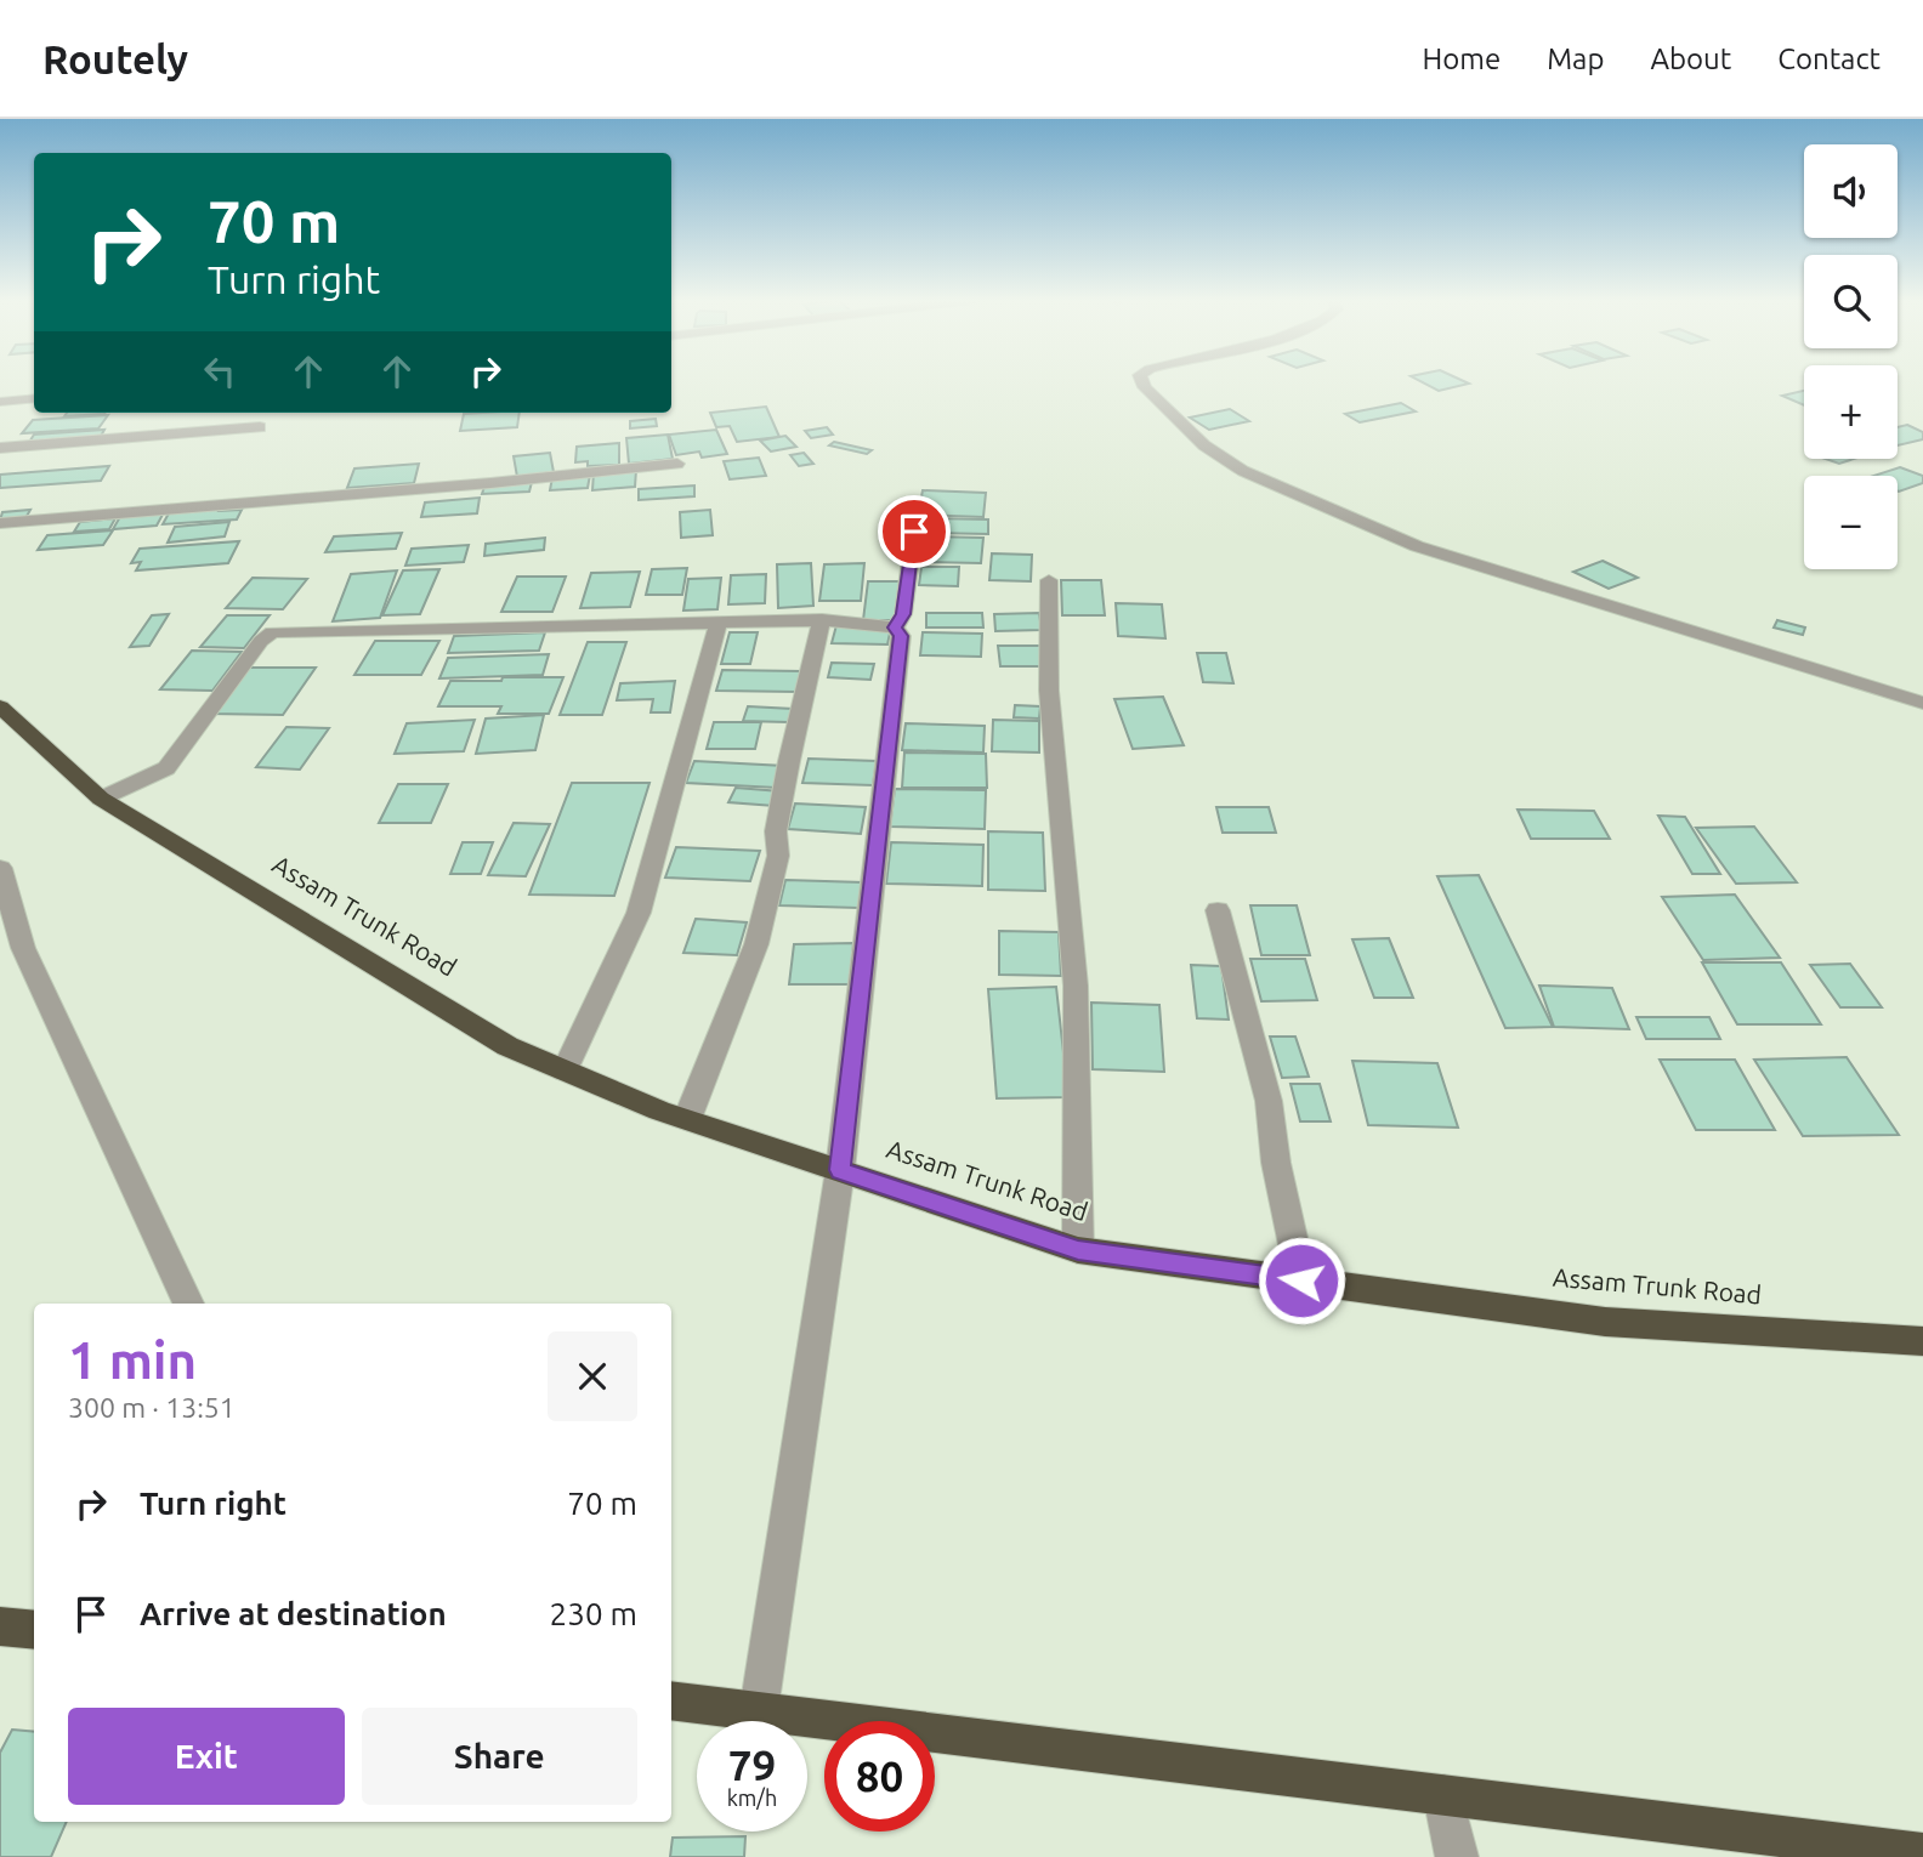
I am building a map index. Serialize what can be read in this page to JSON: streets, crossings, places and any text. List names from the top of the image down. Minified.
{"streets":{"highway":["Assam Trunk Road"]},"page":{"header":"Routely","nav":["Home","Map","About","Contact"],"map_buttons":["+","−"],"turn":["70 m","Turn right"],"heading":["1 min","300 m · 13:51"],"list":[{"name":"Turn right","value":"70 m"},{"name":"Arrive at destination","value":"230 m"}],"buttons":["Exit","Share"],"speed":"79 km/h","limit":"80"}}
